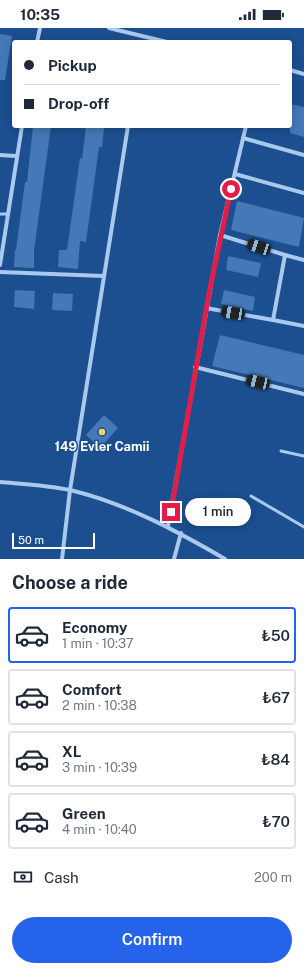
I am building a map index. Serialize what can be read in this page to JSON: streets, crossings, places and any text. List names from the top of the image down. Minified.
{"places":["149 Evler Camii"],"scale_bar":"50 m","page":{"status":"10:35","banner":["Pickup","Drop-off"],"bubble":"1 min","scale":"50 m","heading":"Choose a ride","list":[{"name":"Economy","note":"1 min · 10:37","value":"₺50"},{"name":"Comfort","note":"2 min · 10:38","value":"₺67"},{"name":"XL","note":"3 min · 10:39","value":"₺84"},{"name":"Green","note":"4 min · 10:40","value":"₺70"}],"pay":["Cash","200 m"],"buttons":"Confirm"}}
